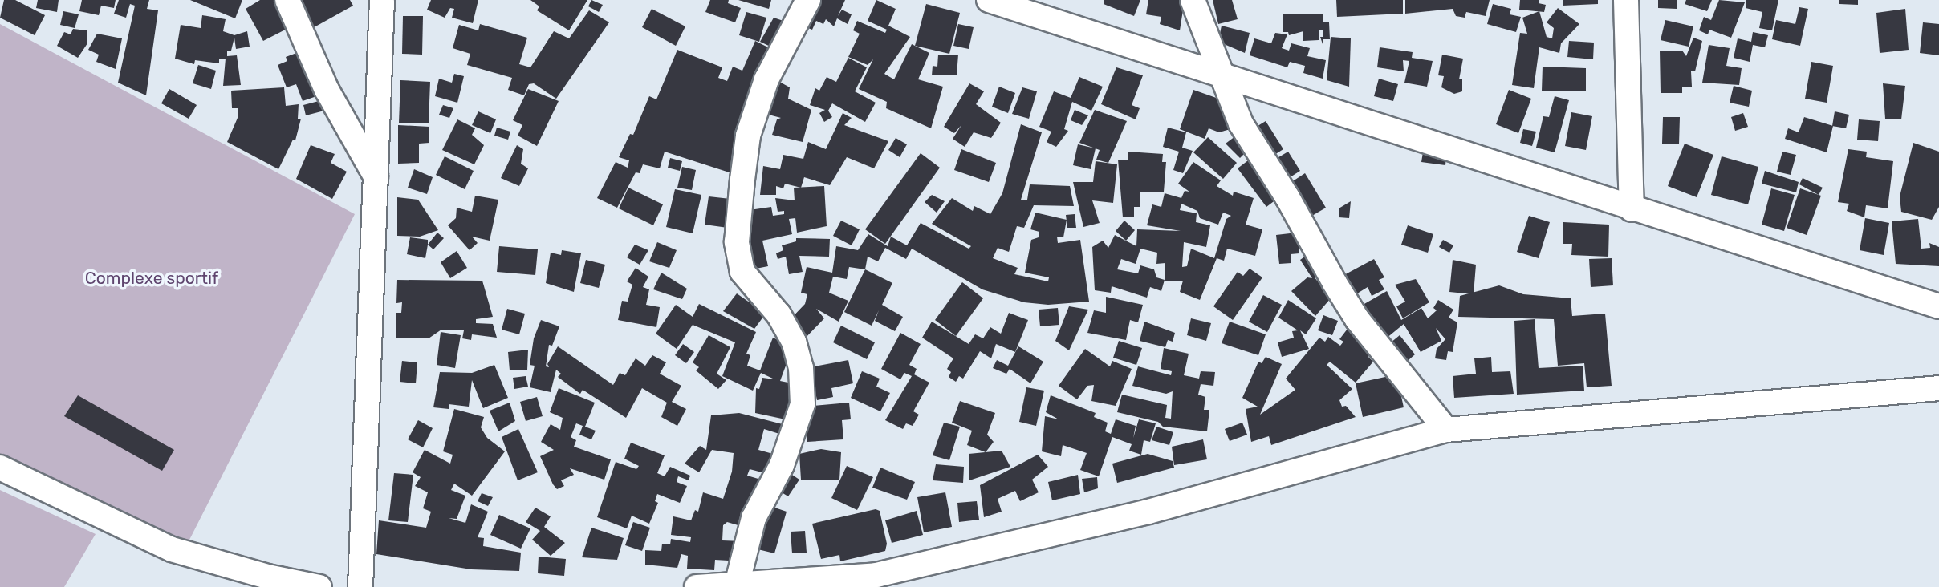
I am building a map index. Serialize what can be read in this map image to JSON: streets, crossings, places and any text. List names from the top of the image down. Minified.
{"parks":["Complexe sportif"]}
